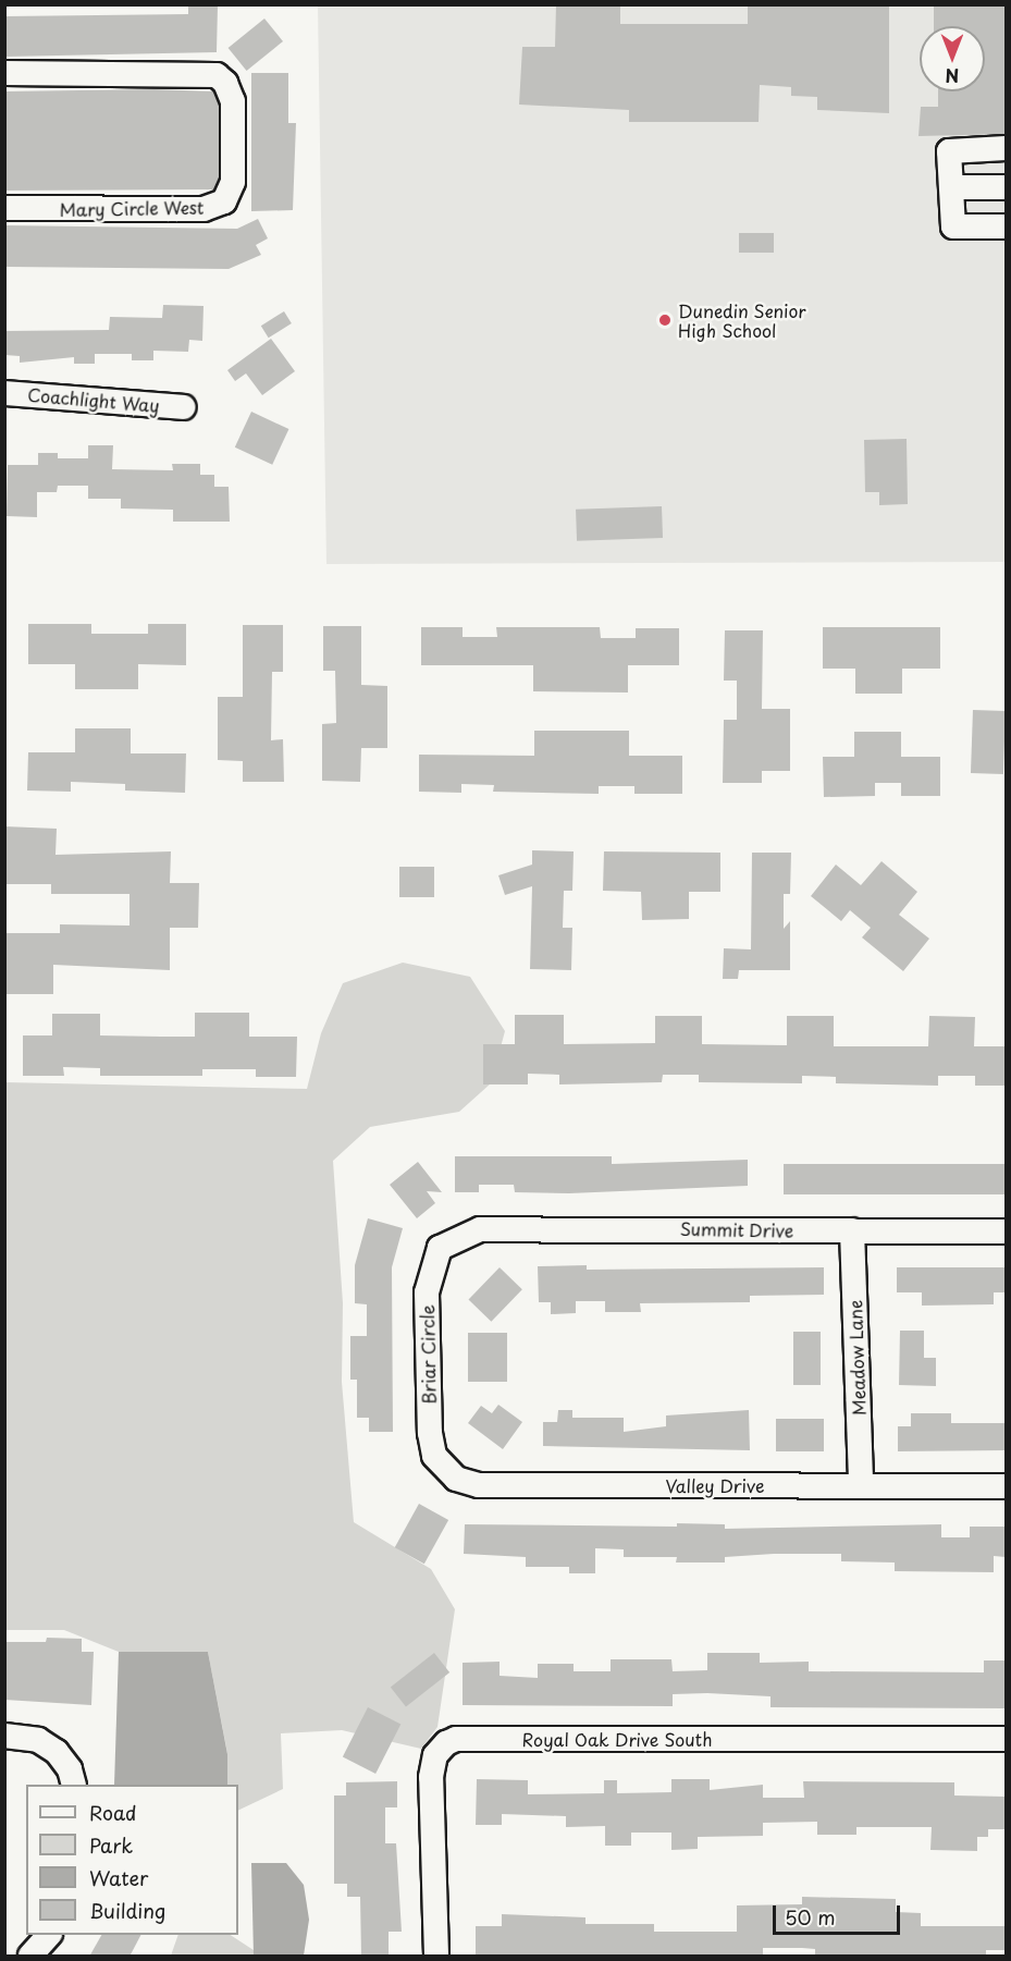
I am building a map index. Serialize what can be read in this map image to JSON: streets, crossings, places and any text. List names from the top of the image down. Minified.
{"streets":{"street":["Mary Circle West","Coachlight Way","Summit Drive","Briar Circle","Meadow Lane","Valley Drive","Royal Oak Drive South"]},"crossings":[["Summit Drive","Briar Circle"],["Summit Drive","Meadow Lane"],["Briar Circle","Valley Drive"],["Meadow Lane","Valley Drive"]],"places":["Dunedin Senior High School"],"legend":["Road","Park","Water","Building"],"scale_bar":"50 m","north":"bottom"}
